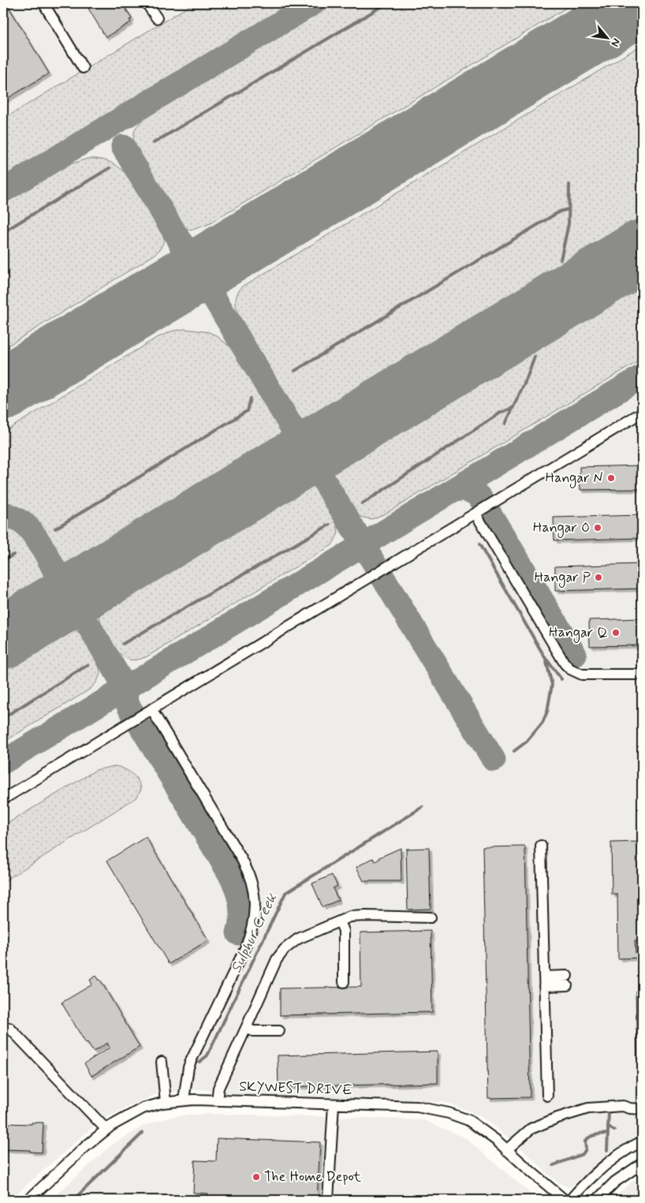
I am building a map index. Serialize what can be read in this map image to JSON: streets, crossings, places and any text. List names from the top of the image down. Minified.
{"streets":{"street":["SKYWEST DRIVE"]},"water":["Sulphur Creek"],"places":["Hangar N","Hangar O","Hangar P","Hangar Q","The Home Depot"],"north":"bottom right"}
